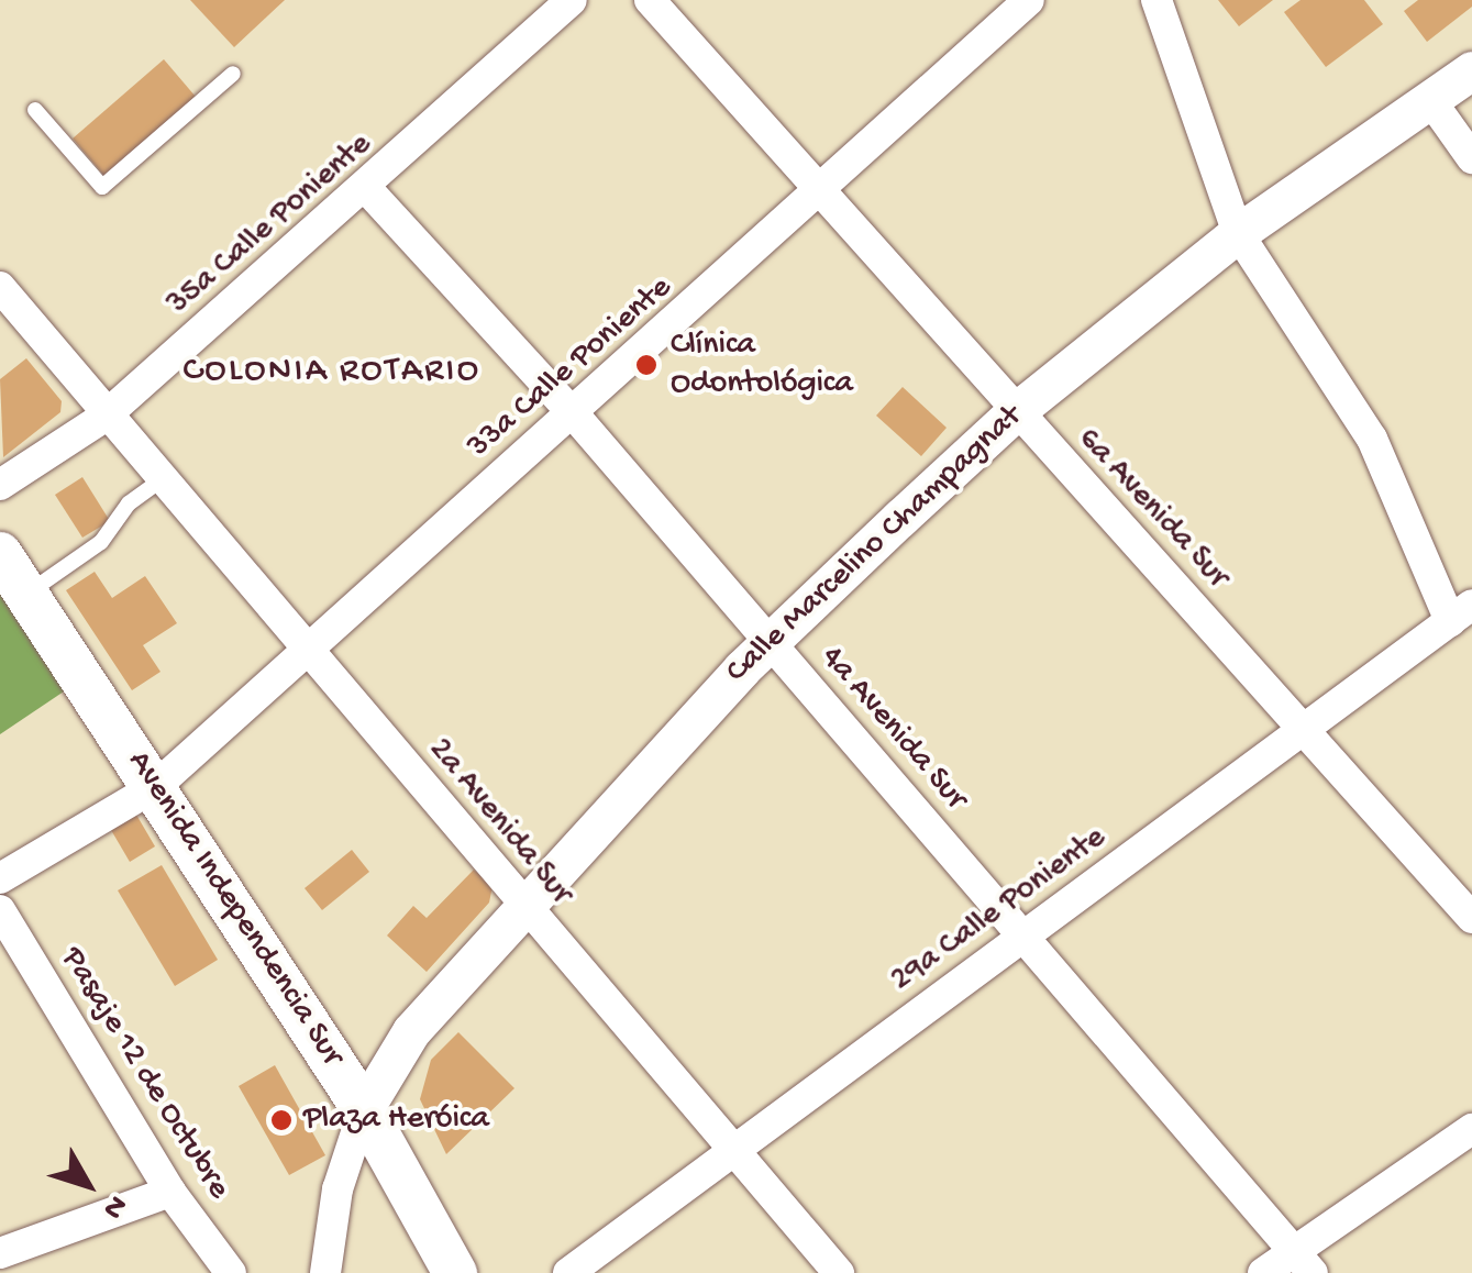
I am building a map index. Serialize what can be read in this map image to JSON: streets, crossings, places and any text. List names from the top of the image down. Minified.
{"streets":{"main road":["Avenida Independencia Sur"],"street":["35a Calle Poniente","33a Calle Poniente","6a Avenida Sur","Calle Marcelino Champagnat","4a Avenida Sur","2a Avenida Sur","29a Calle Poniente","Pasaje 12 de Octubre"]},"crossings":[["35a Calle Poniente","4a Avenida Sur"],["35a Calle Poniente","2a Avenida Sur"],["33a Calle Poniente","6a Avenida Sur"],["33a Calle Poniente","4a Avenida Sur"],["33a Calle Poniente","2a Avenida Sur"],["33a Calle Poniente","Avenida Independencia Sur"],["6a Avenida Sur","Calle Marcelino Champagnat"],["6a Avenida Sur","29a Calle Poniente"],["Calle Marcelino Champagnat","4a Avenida Sur"],["Calle Marcelino Champagnat","2a Avenida Sur"],["Calle Marcelino Champagnat","Avenida Independencia Sur"],["4a Avenida Sur","29a Calle Poniente"],["2a Avenida Sur","29a Calle Poniente"]],"districts":["COLONIA ROTARIO"],"places":["Clínica Odontológica","Plaza Heróica"],"north":"bottom right"}
